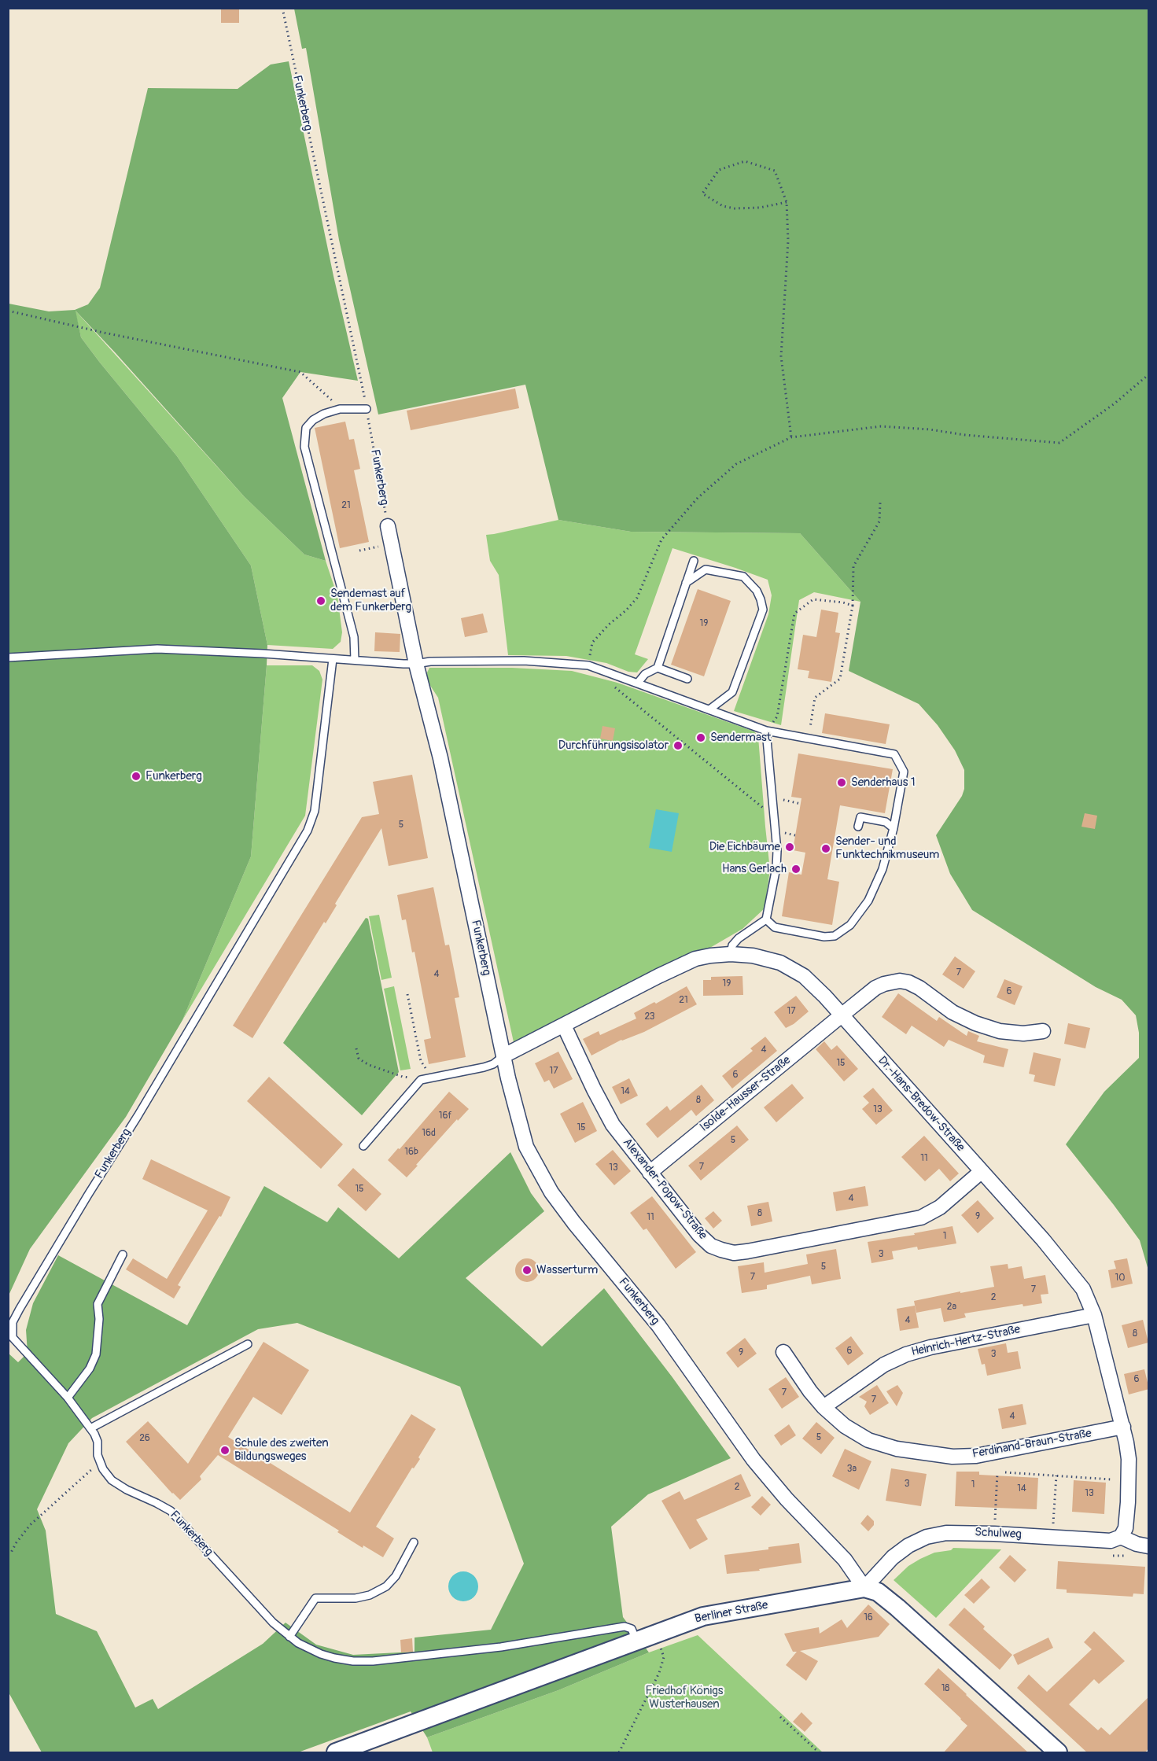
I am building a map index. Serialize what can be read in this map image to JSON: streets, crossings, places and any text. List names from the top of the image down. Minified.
{"streets":{"street":["Funkerberg","Isolde-Hausser-Straße","Dr.-Hans-Bredow-Straße","Alexander-Popow-Straße","Heinrich-Hertz-Straße","Ferdinand-Braun-Straße","Schulweg","Berliner Straße"]},"crossings":[["Funkerberg","Dr.-Hans-Bredow-Straße"],["Funkerberg","Schulweg"],["Funkerberg","Berliner Straße"],["Isolde-Hausser-Straße","Dr.-Hans-Bredow-Straße"],["Isolde-Hausser-Straße","Alexander-Popow-Straße"],["Dr.-Hans-Bredow-Straße","Alexander-Popow-Straße"],["Dr.-Hans-Bredow-Straße","Heinrich-Hertz-Straße"],["Dr.-Hans-Bredow-Straße","Ferdinand-Braun-Straße"],["Dr.-Hans-Bredow-Straße","Schulweg"],["Heinrich-Hertz-Straße","Ferdinand-Braun-Straße"],["Schulweg","Berliner Straße"]],"parks":["Friedhof Königs Wusterhausen"],"places":["Sendemast auf dem Funkerberg","Sendermast","Durchführungsisolator","Funkerberg","Senderhaus 1","Die Eichbäume","Sender- und Funktechnikmuseum","Hans Gerlach","Wasserturm","Schule des zweiten Bildungsweges"],"house_numbers":["21","19","5","7","4","19","6","21","17","23","4","15","17","6","14","8","13","16f","15","16d","5","16b","11","7","13","15","4","8","9","11","1","3","5","7","10","7","2","2a","4","8","6","9","3","6","7","7","4","5","26","3a","3","1","2","14","13","16","18"]}
